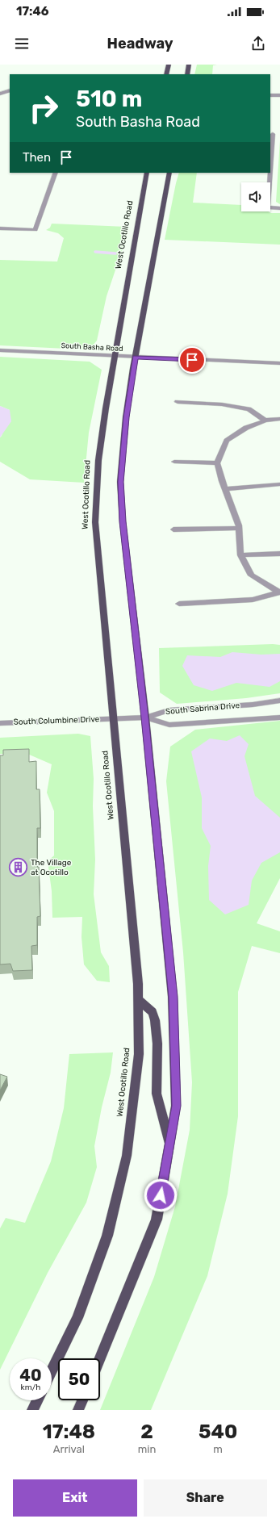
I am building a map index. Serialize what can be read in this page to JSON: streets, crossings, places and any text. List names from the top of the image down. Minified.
{"streets":{"main road":["West Ocotillo Road"],"street":["South Basha Road","South Sabrina Drive","South Columbine Drive"]},"crossings":[["West Ocotillo Road","South Basha Road"],["West Ocotillo Road","South Columbine Drive"],["South Sabrina Drive","South Columbine Drive"]],"places":{"building":["The Village at Ocotillo"]},"page":{"status":"17:46","header":"Headway","turn":["510 m","South Basha Road"],"then":"Then","speed":"40 km/h","limit":"50","eta":["17:48","Arrival","2","min","540","m"],"buttons":["Exit","Share"]}}
